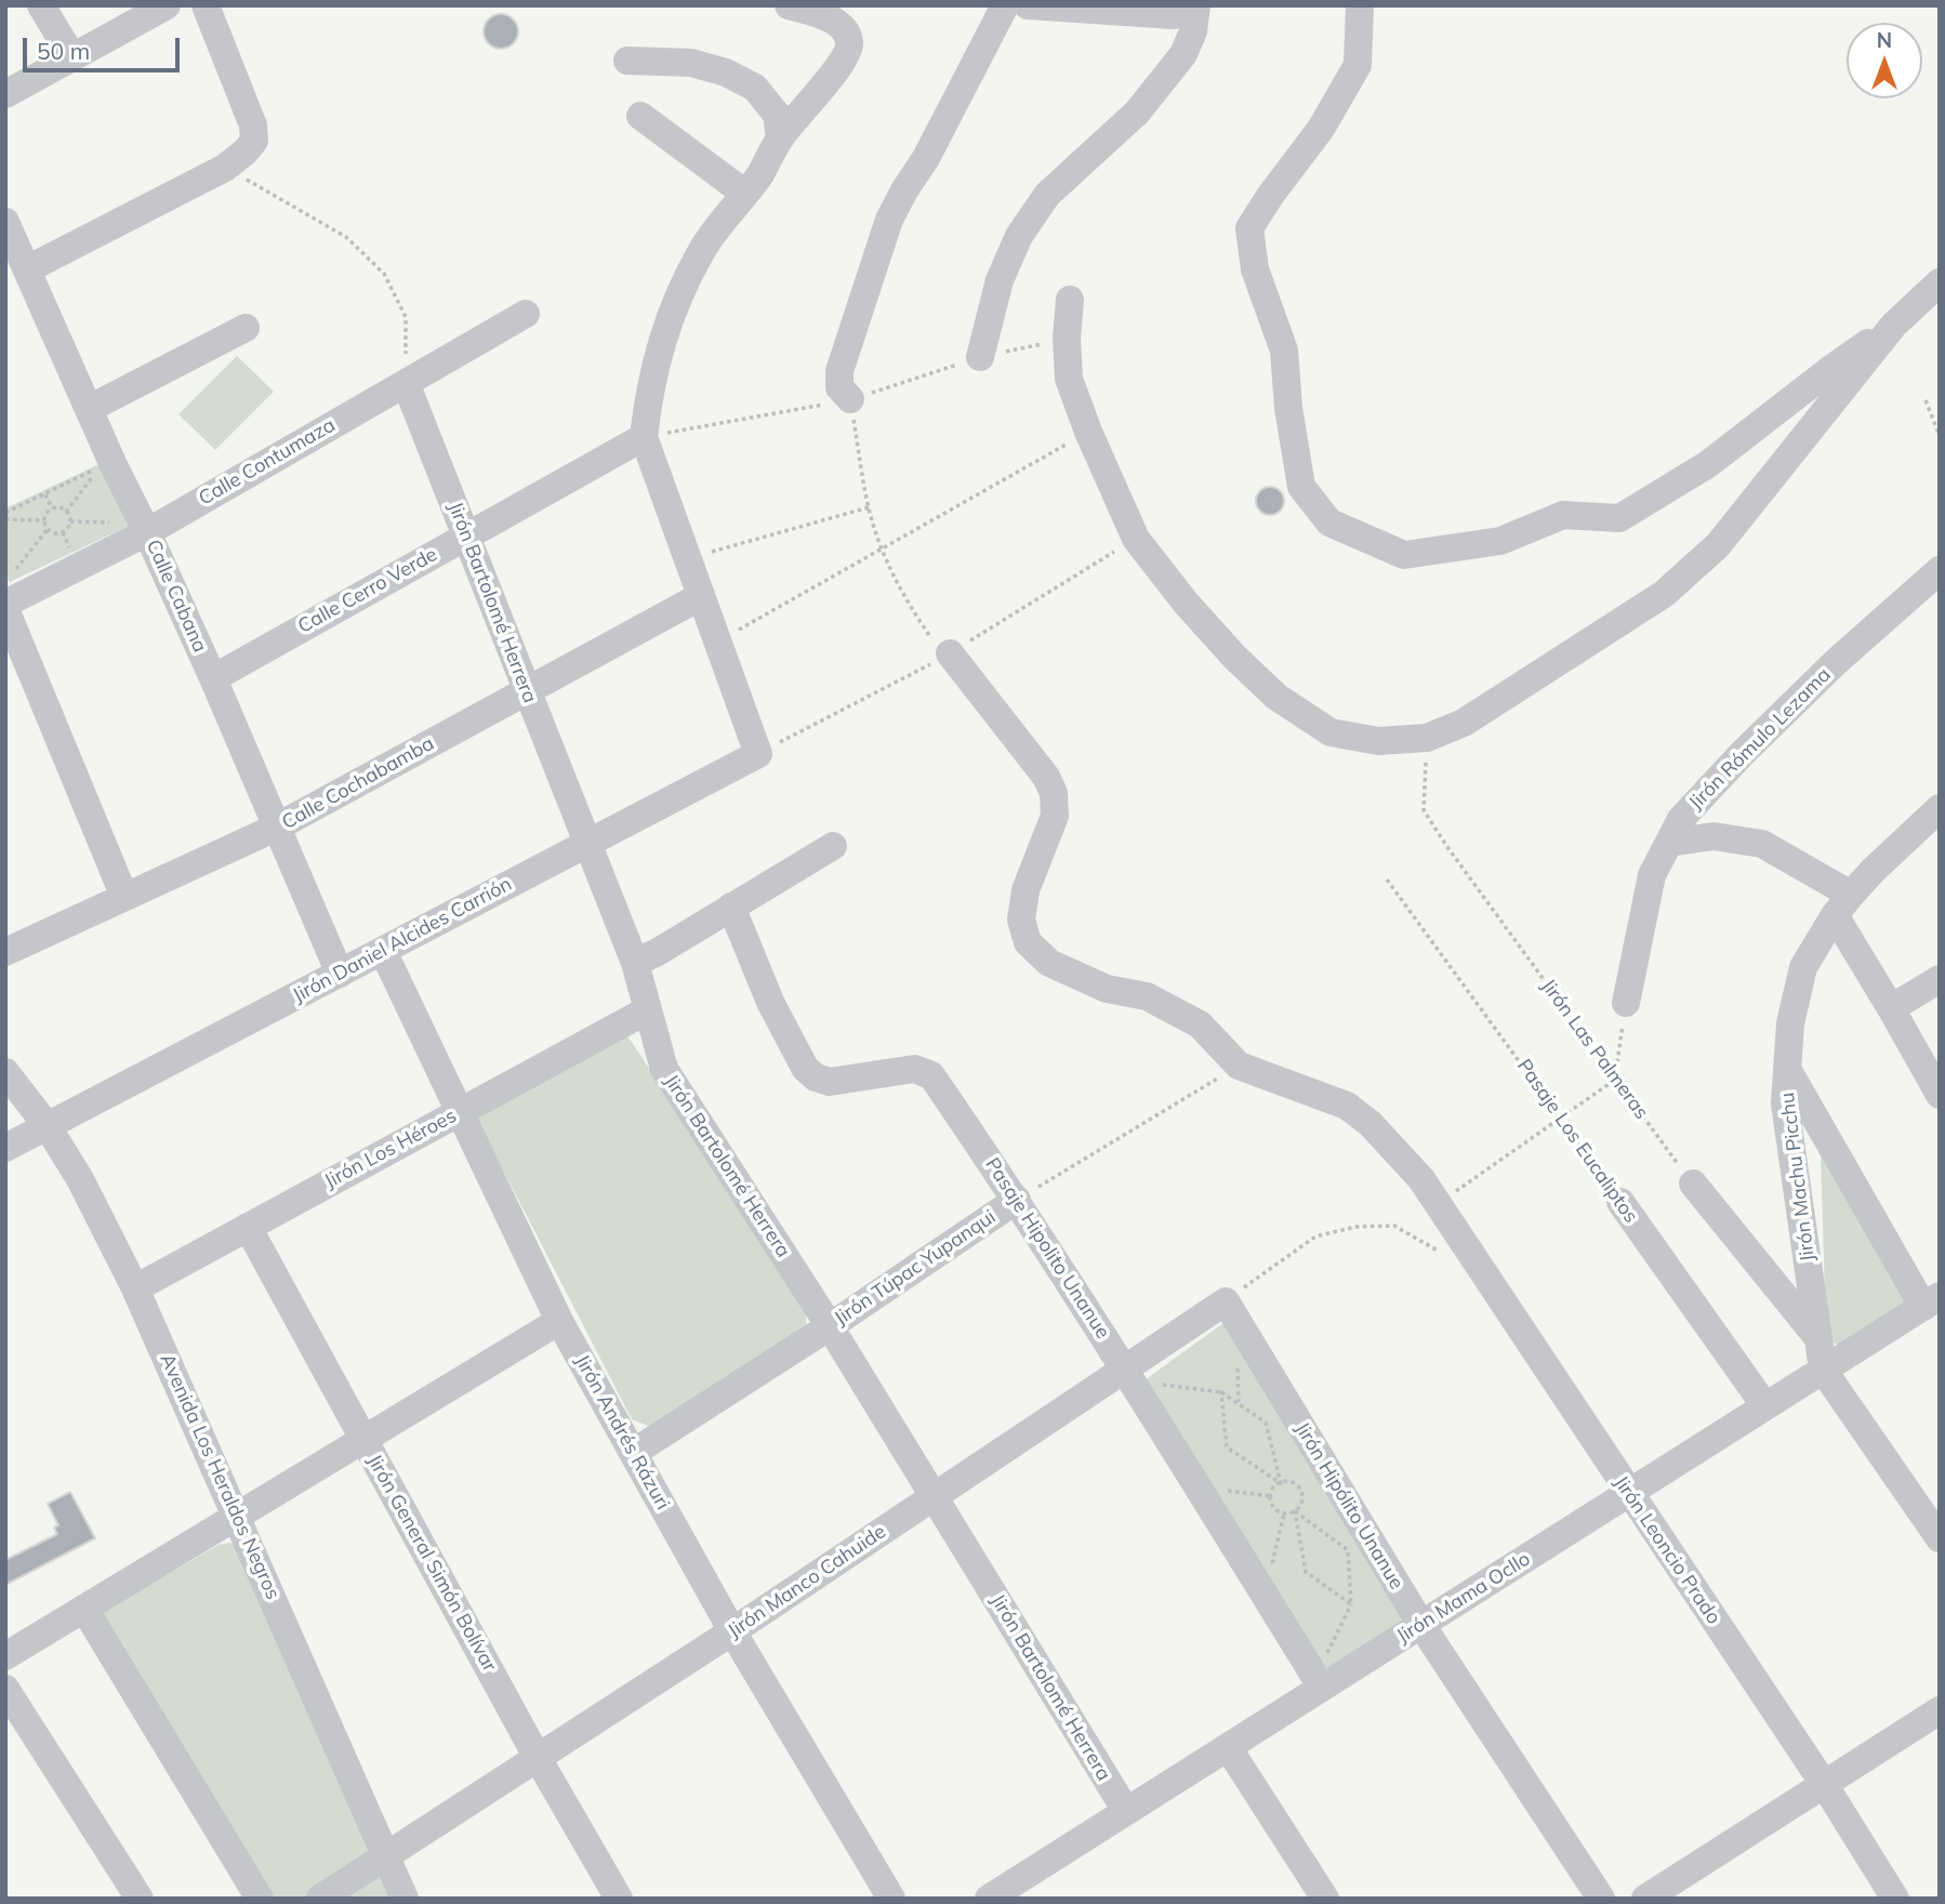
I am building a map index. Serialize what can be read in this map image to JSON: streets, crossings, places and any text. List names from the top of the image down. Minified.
{"streets":{"street":["Calle Contumaza","Calle Cerro Verde","Calle Cabana","Jirón Bartolomé Herrera","Jirón Rómulo Lezama","Calle Cochabamba","Jirón Daniel Alcides Carrión","Pasaje Los Eucaliptos","Jirón Los Héroes","Jirón Machu Picchu","Pasaje Hipolito Unanue","Jirón Túpac Yupanqui","Jirón Andrés Rázuri","Avenida Los Heraldos Negros","Jirón Hipólito Unanue","Jirón Leoncio Prado","Jirón General Simón Bolívar","Jirón Manco Cahuide","Jirón Mama Ocllo"],"path":["Jirón Las Palmeras"]},"crossings":[["Calle Contumaza","Calle Cabana"],["Calle Contumaza","Jirón Bartolomé Herrera"],["Calle Cerro Verde","Calle Cabana"],["Calle Cerro Verde","Jirón Bartolomé Herrera"],["Calle Cabana","Calle Cochabamba"],["Calle Cabana","Jirón Daniel Alcides Carrión"],["Jirón Bartolomé Herrera","Calle Cochabamba"],["Jirón Bartolomé Herrera","Jirón Daniel Alcides Carrión"],["Jirón Bartolomé Herrera","Jirón Los Héroes"],["Jirón Bartolomé Herrera","Jirón Túpac Yupanqui"],["Jirón Bartolomé Herrera","Jirón Manco Cahuide"],["Jirón Bartolomé Herrera","Jirón Mama Ocllo"],["Jirón Daniel Alcides Carrión","Jirón Andrés Rázuri"],["Jirón Daniel Alcides Carrión","Avenida Los Heraldos Negros"],["Pasaje Los Eucaliptos","Jirón Mama Ocllo"],["Jirón Los Héroes","Jirón Andrés Rázuri"],["Jirón Los Héroes","Avenida Los Heraldos Negros"],["Jirón Los Héroes","Jirón General Simón Bolívar"],["Jirón Machu Picchu","Jirón Mama Ocllo"],["Pasaje Hipolito Unanue","Jirón Túpac Yupanqui"],["Pasaje Hipolito Unanue","Jirón Manco Cahuide"],["Pasaje Hipolito Unanue","Jirón Mama Ocllo"],["Jirón Túpac Yupanqui","Jirón Andrés Rázuri"],["Jirón Túpac Yupanqui","Jirón Leoncio Prado"],["Jirón Andrés Rázuri","Jirón Manco Cahuide"],["Avenida Los Heraldos Negros","Jirón Manco Cahuide"],["Jirón Hipólito Unanue","Jirón Manco Cahuide"],["Jirón Hipólito Unanue","Jirón Mama Ocllo"],["Jirón Leoncio Prado","Jirón Mama Ocllo"],["Jirón General Simón Bolívar","Jirón Manco Cahuide"]],"scale_bar":"50 m","north":"top"}
